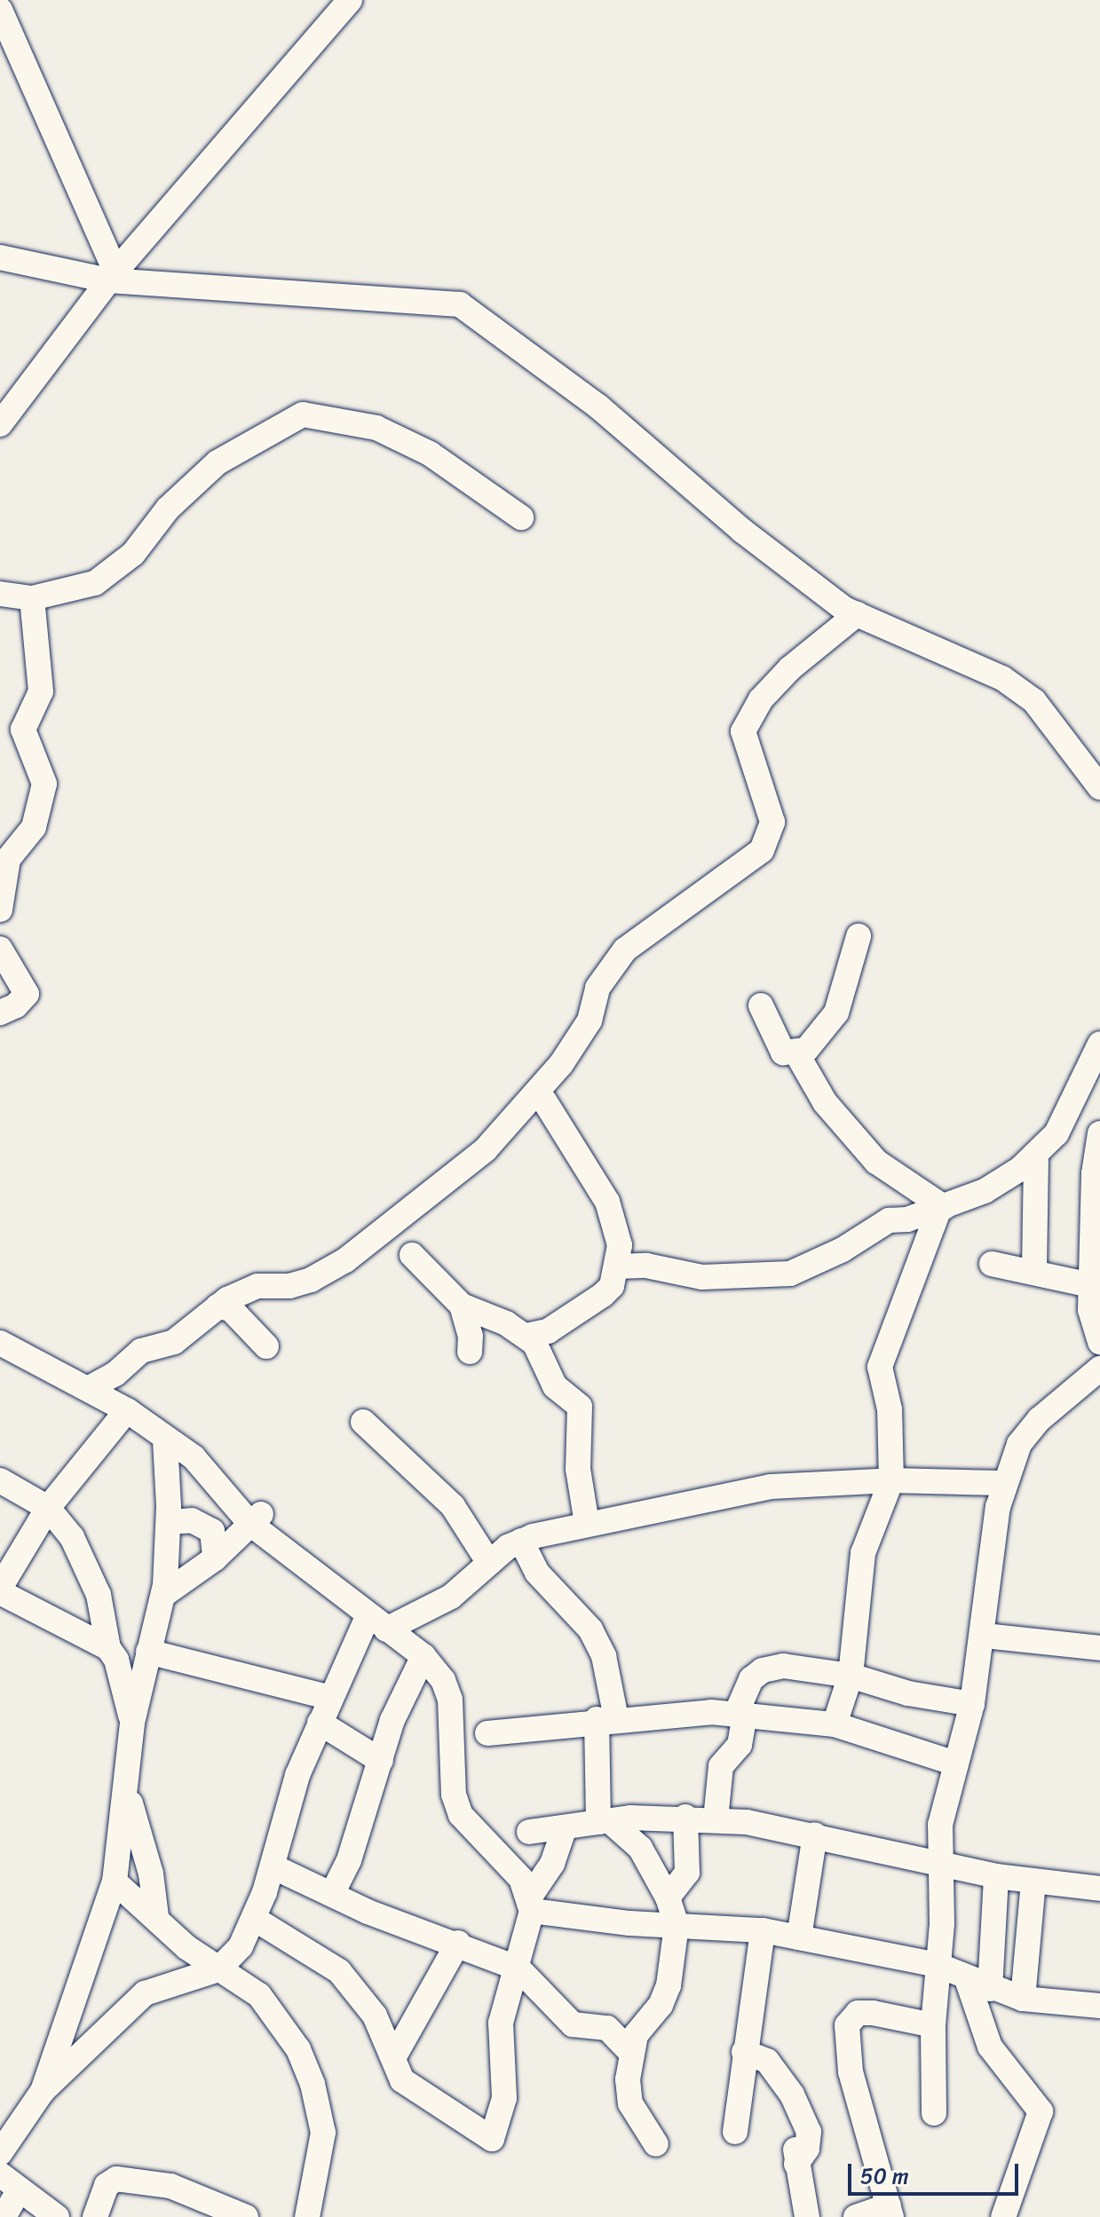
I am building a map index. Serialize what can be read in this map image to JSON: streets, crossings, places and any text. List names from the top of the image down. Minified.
{"scale_bar":"50 m"}
